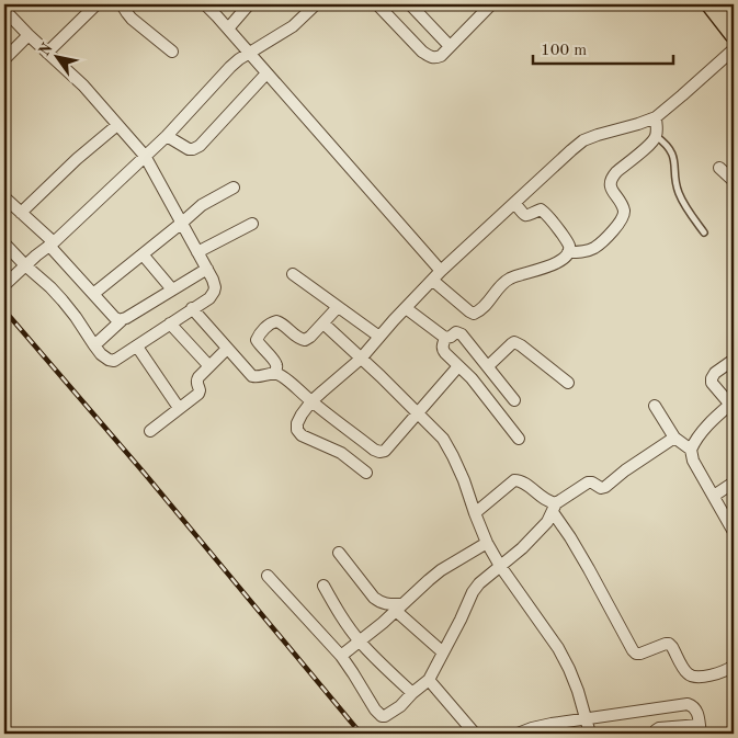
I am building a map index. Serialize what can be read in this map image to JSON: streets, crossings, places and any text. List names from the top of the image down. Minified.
{"scale_bar":"100 m","north":"top left"}
